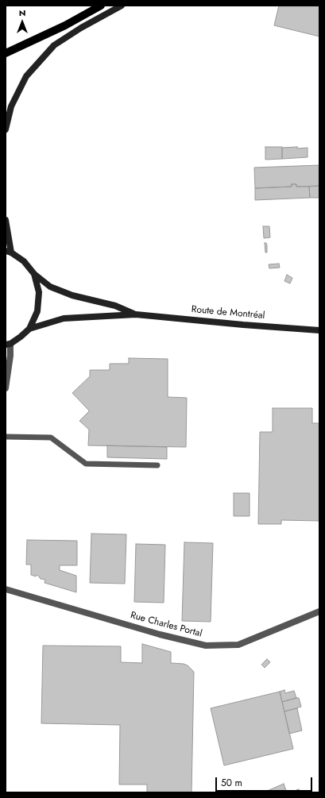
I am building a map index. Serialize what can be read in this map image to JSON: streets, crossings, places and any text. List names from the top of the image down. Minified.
{"streets":{"main road":["Route de Montréal"],"street":["Rue Charles Portal"]},"scale_bar":"50 m","north":"top"}
